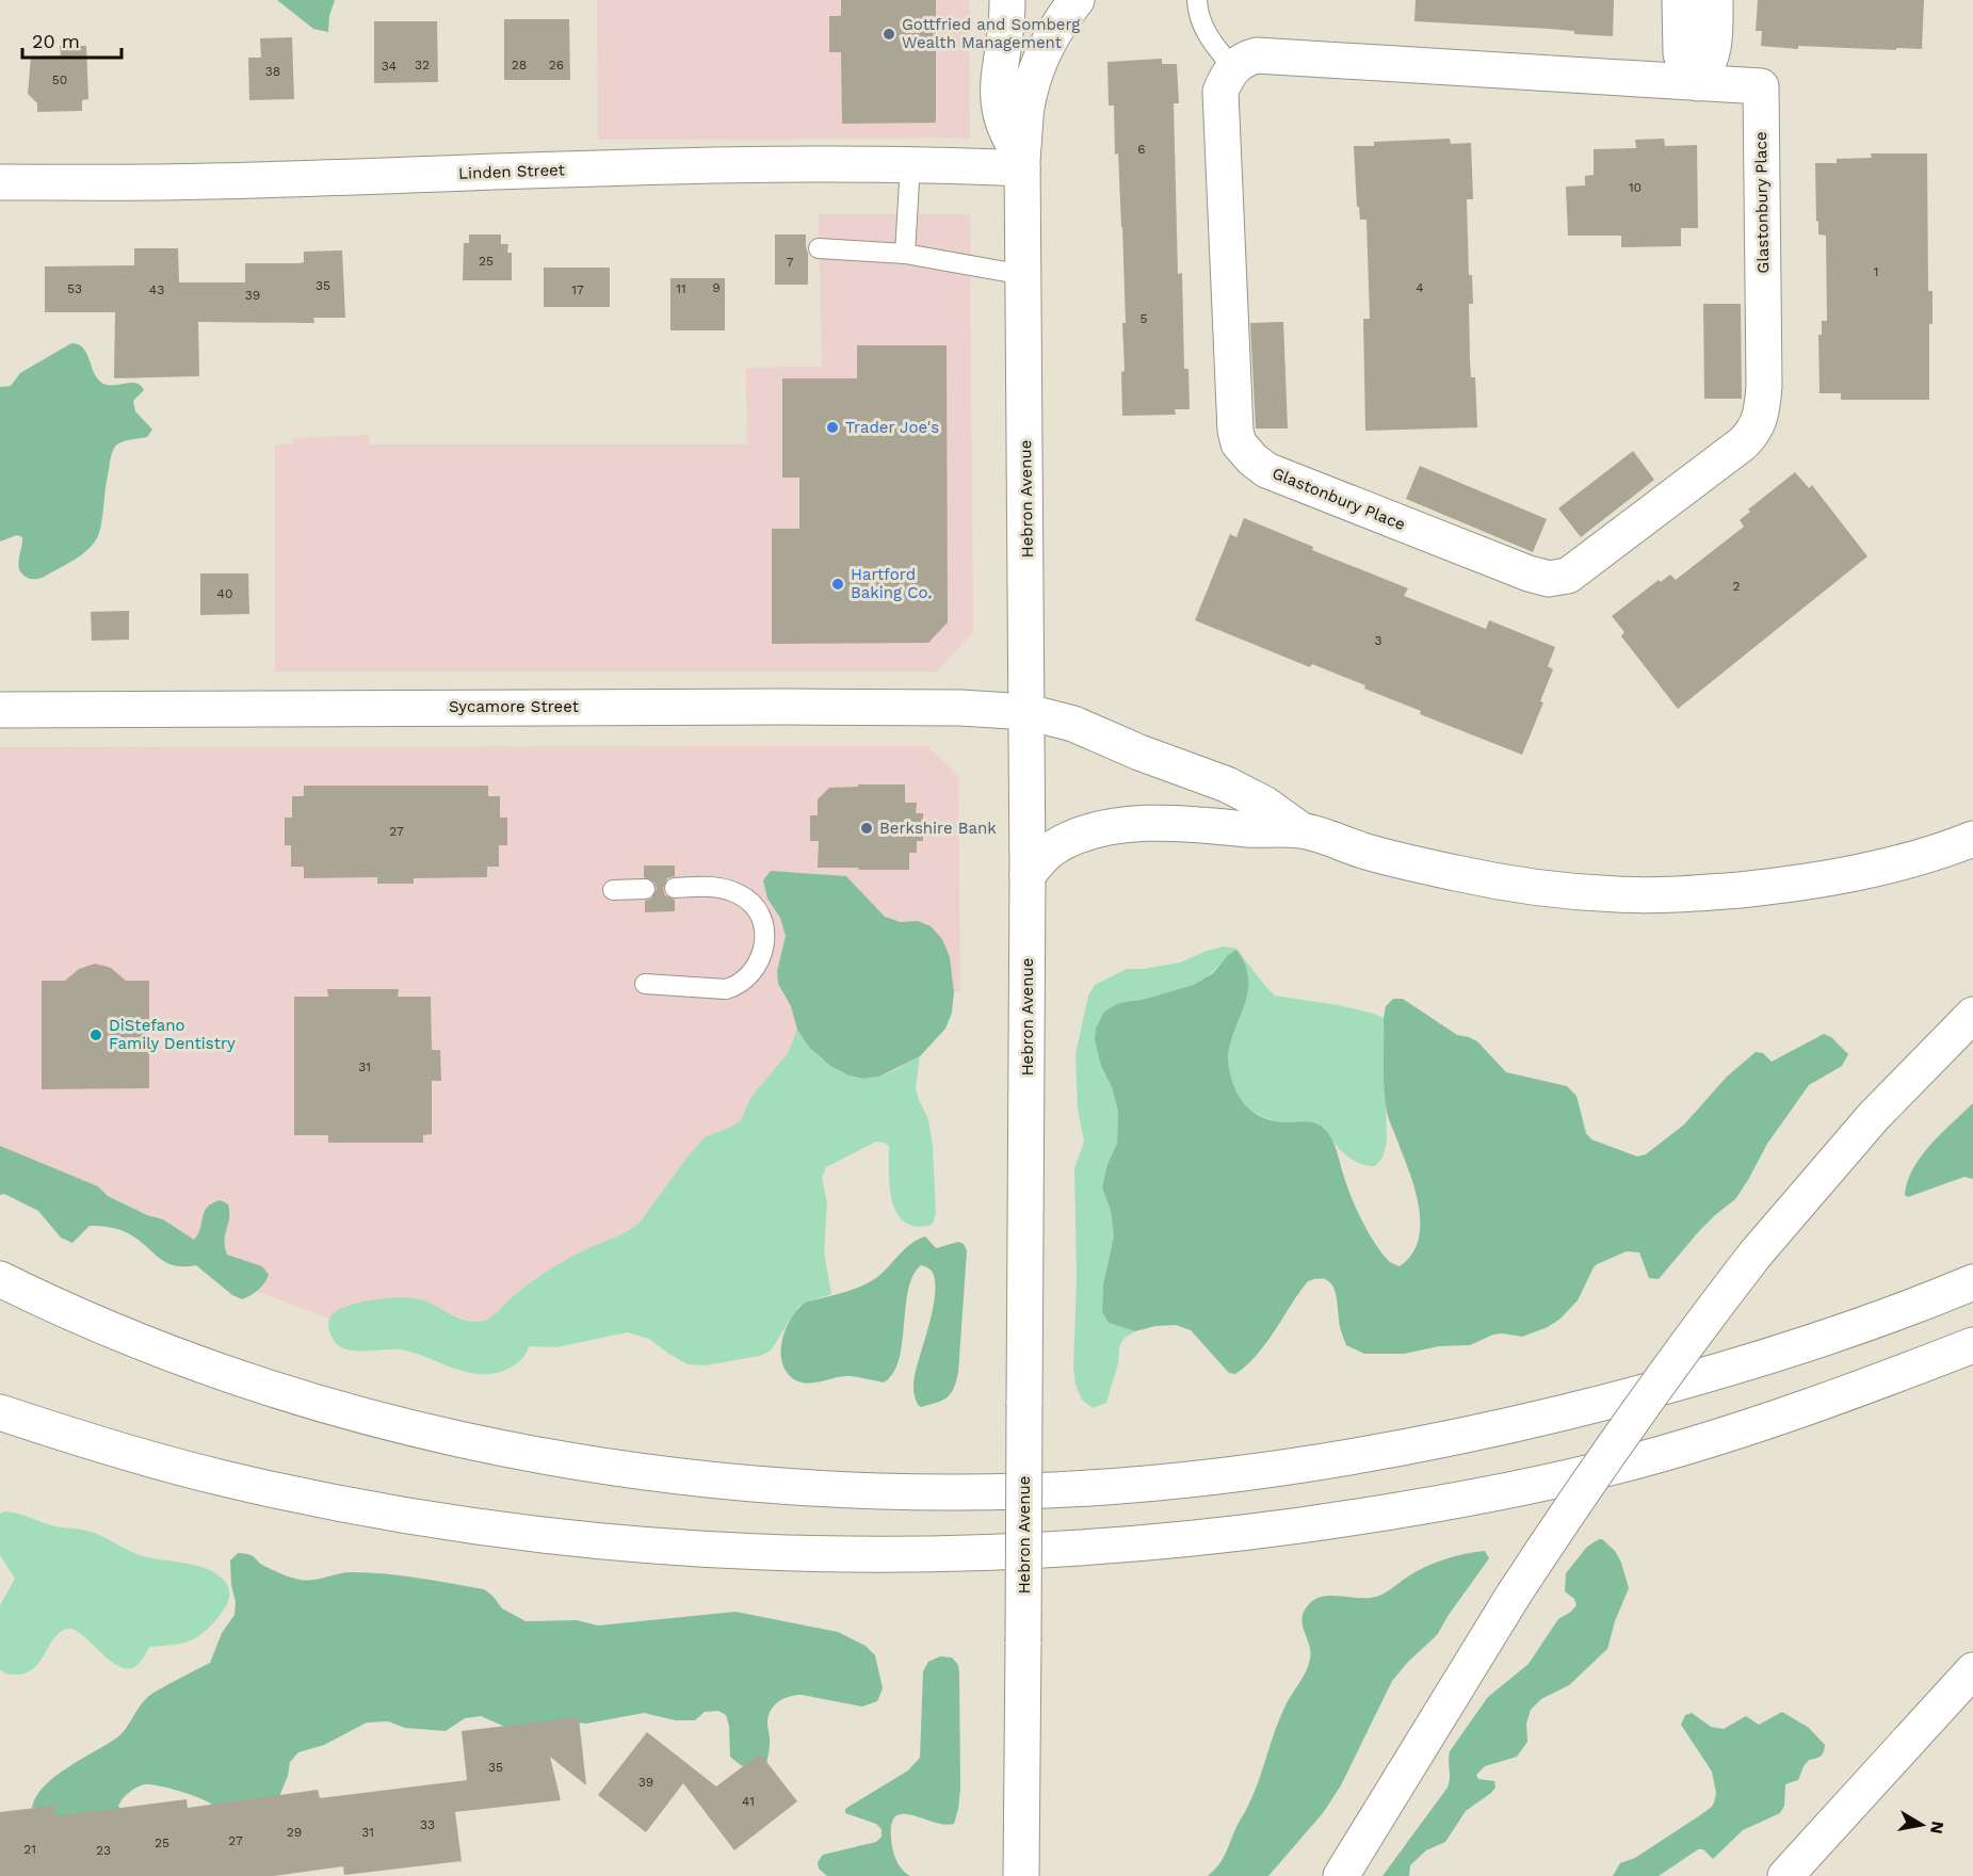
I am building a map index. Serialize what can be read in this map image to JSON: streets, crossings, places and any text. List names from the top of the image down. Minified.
{"streets":{"main road":["Linden Street","Glastonbury Place","Hebron Avenue","Sycamore Street"]},"crossings":[["Linden Street","Hebron Avenue"],["Hebron Avenue","Sycamore Street"]],"places":["Gottfried and Somberg Wealth Management","Trader Joe's","Hartford Baking Co.","Berkshire Bank","DiStefano Family Dentistry"],"house_numbers":["32","28","26","34","38","50","6","10","25","7","1","35","9","4","53","11","43","17","39","5","2","40","3","27","31","35","39","41","33","29","31","27","25","21","23"],"scale_bar":"20 m","north":"right"}
